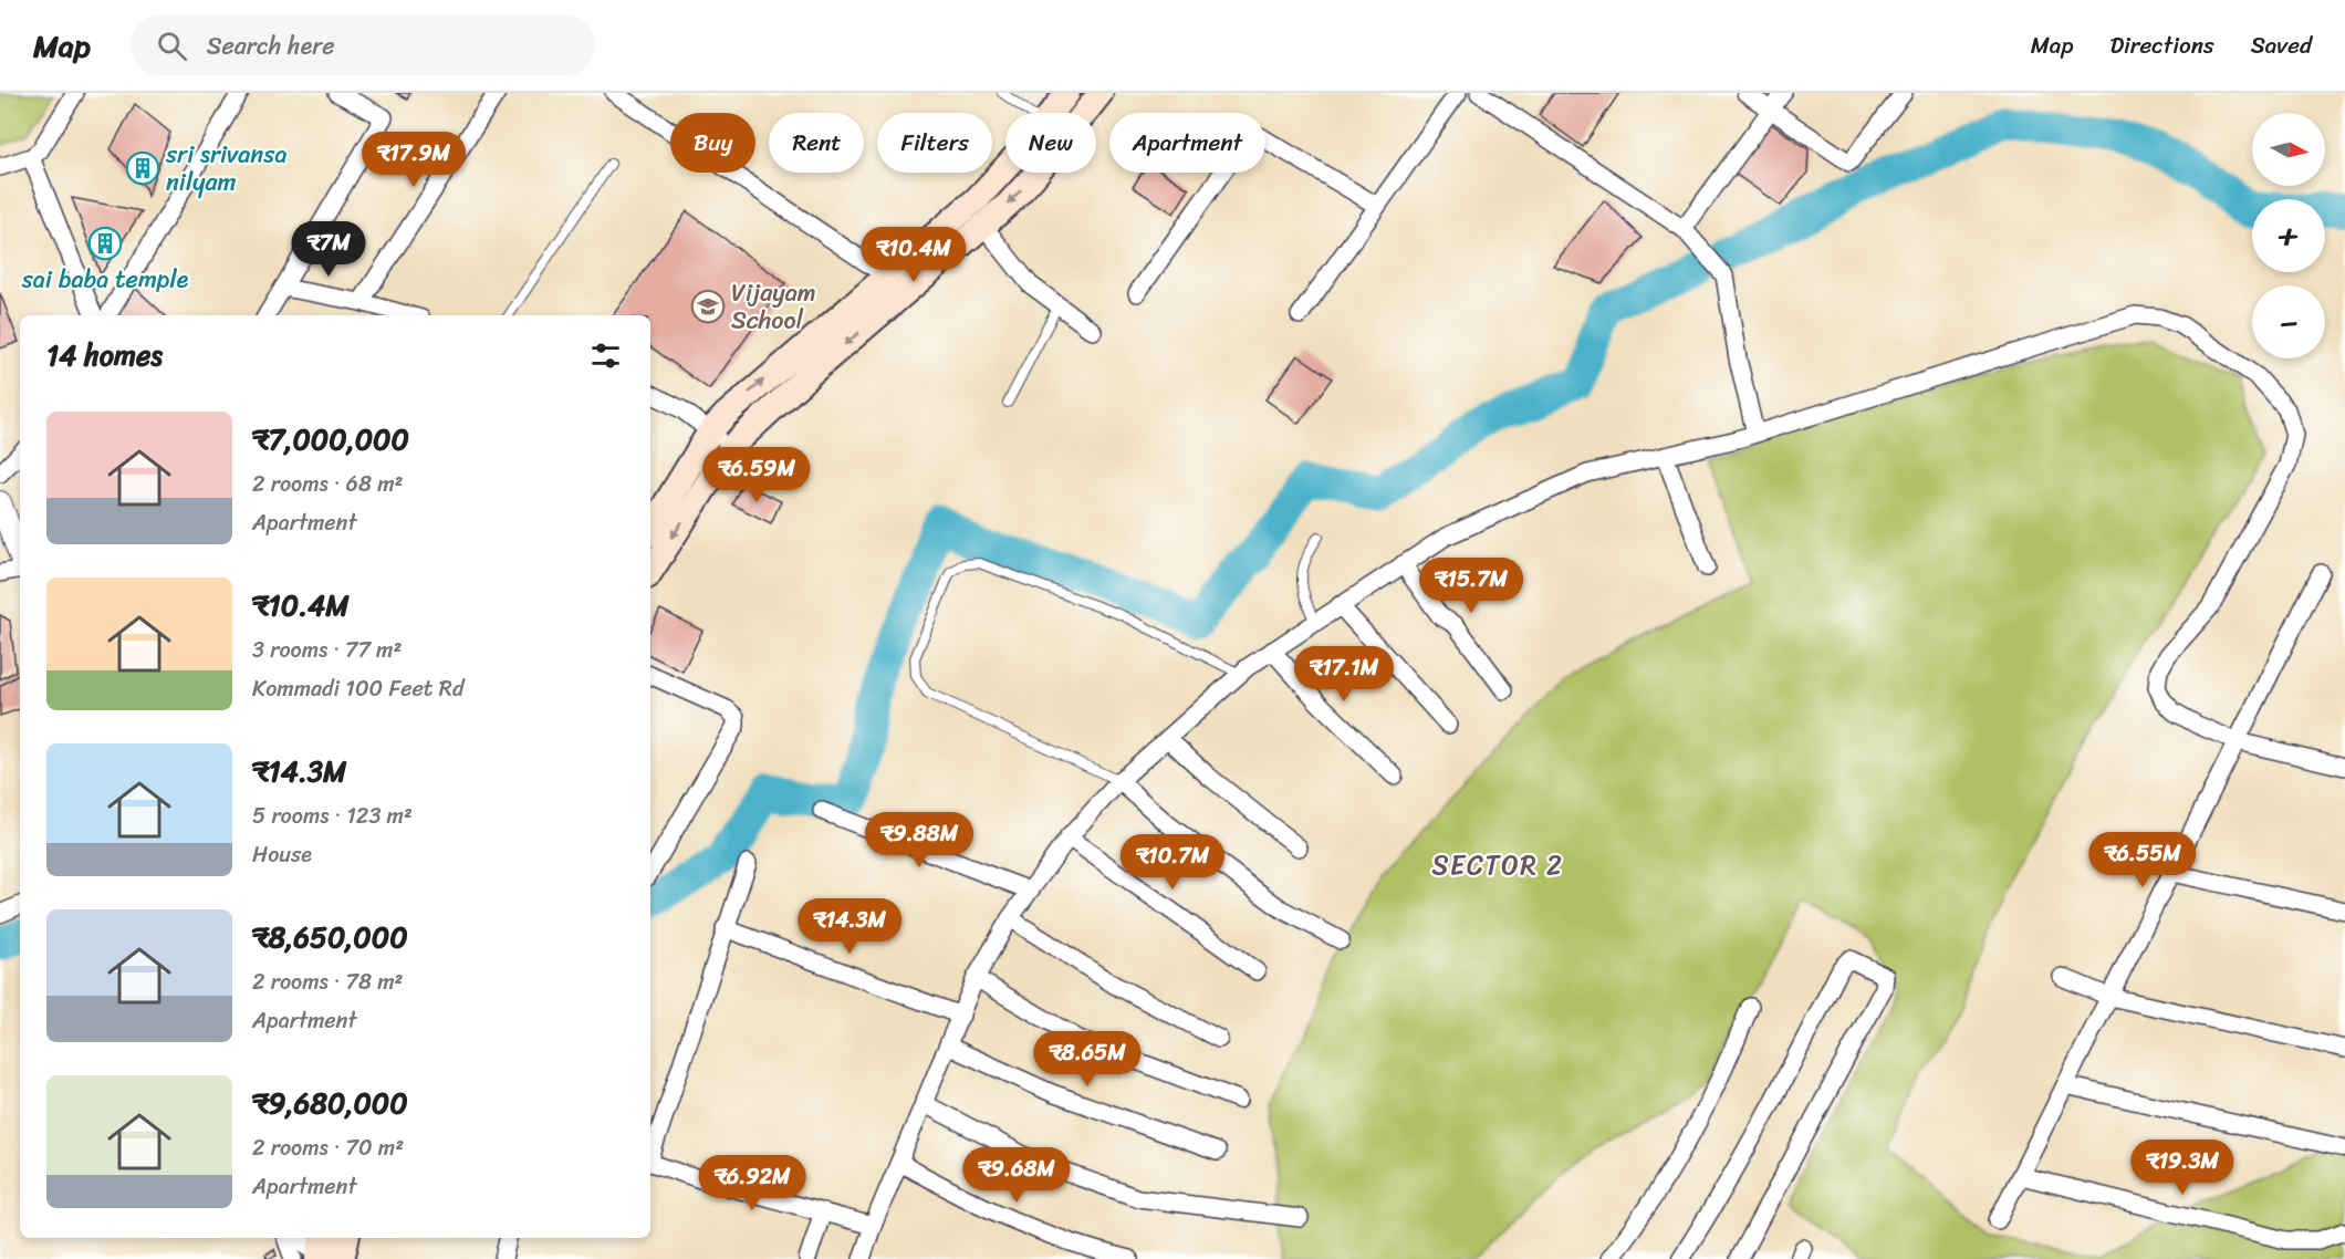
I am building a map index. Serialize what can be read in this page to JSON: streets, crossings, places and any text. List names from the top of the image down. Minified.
{"districts":["SECTOR 2"],"places":{"building":["sri srivansa nilyam","sai baba temple"],"school or university":["Vijayam School"]},"north":"right","page":{"header":"Map","search":"Search here","nav":["Map","Directions","Saved"],"map_buttons":["+","−"],"chip":["Buy","Rent","Filters","New","Apartment"],"price":["₹17.9M","₹7M","₹10.4M","₹6.59M","₹15.7M","₹17.1M","₹9.88M","₹6.55M","₹10.7M","₹14.3M","₹8.65M","₹19.3M","₹9.68M","₹6.92M"],"heading":"14 homes","list":[{"name":"₹7,000,000","note":"2 rooms · 68 m² · Apartment"},{"name":"₹10.4M","note":"3 rooms · 77 m² · Kommadi 100 Feet Rd"},{"name":"₹14.3M","note":"5 rooms · 123 m² · House"},{"name":"₹8,650,000","note":"2 rooms · 78 m² · Apartment"},{"name":"₹9,680,000","note":"2 rooms · 70 m² · Apartment"}]}}
